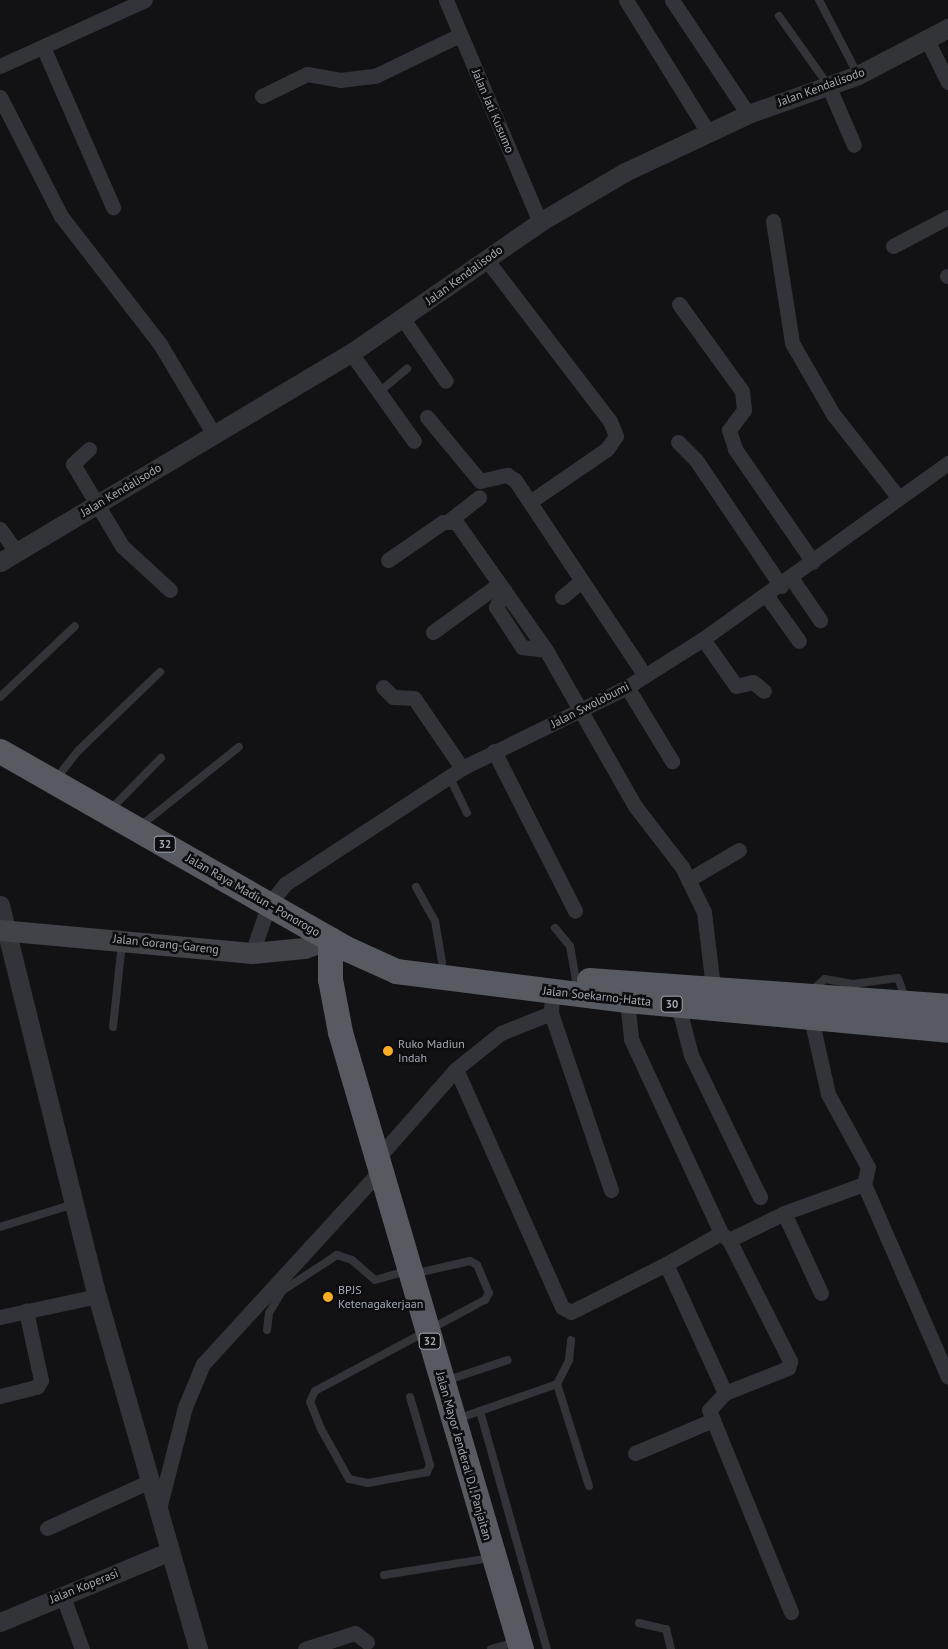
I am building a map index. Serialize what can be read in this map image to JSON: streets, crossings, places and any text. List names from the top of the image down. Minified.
{"streets":{"highway":["32","Jalan Raya Madiun - Ponorogo","Jalan Soekarno-Hatta","30","Jalan Mayor Jenderal D.I. Panjaitan"],"main road":["Jalan Gorang-Gareng"],"street":["Jalan Kendalisodo","Jalan Jati Kusumo","Jalan Swolobumi","Jalan Koperasi"]},"crossings":[["Jalan Kendalisodo","Jalan Jati Kusumo"],["Jalan Swolobumi","Jalan Raya Madiun - Ponorogo"],["Jalan Swolobumi","Jalan Gorang-Gareng"],["Jalan Raya Madiun - Ponorogo","Jalan Gorang-Gareng"],["Jalan Raya Madiun - Ponorogo","Jalan Soekarno-Hatta"],["Jalan Raya Madiun - Ponorogo","Jalan Mayor Jenderal D.I. Panjaitan"],["Jalan Gorang-Gareng","Jalan Mayor Jenderal D.I. Panjaitan"]],"places":["Ruko Madiun Indah","BPJS Ketenagakerjaan"]}
